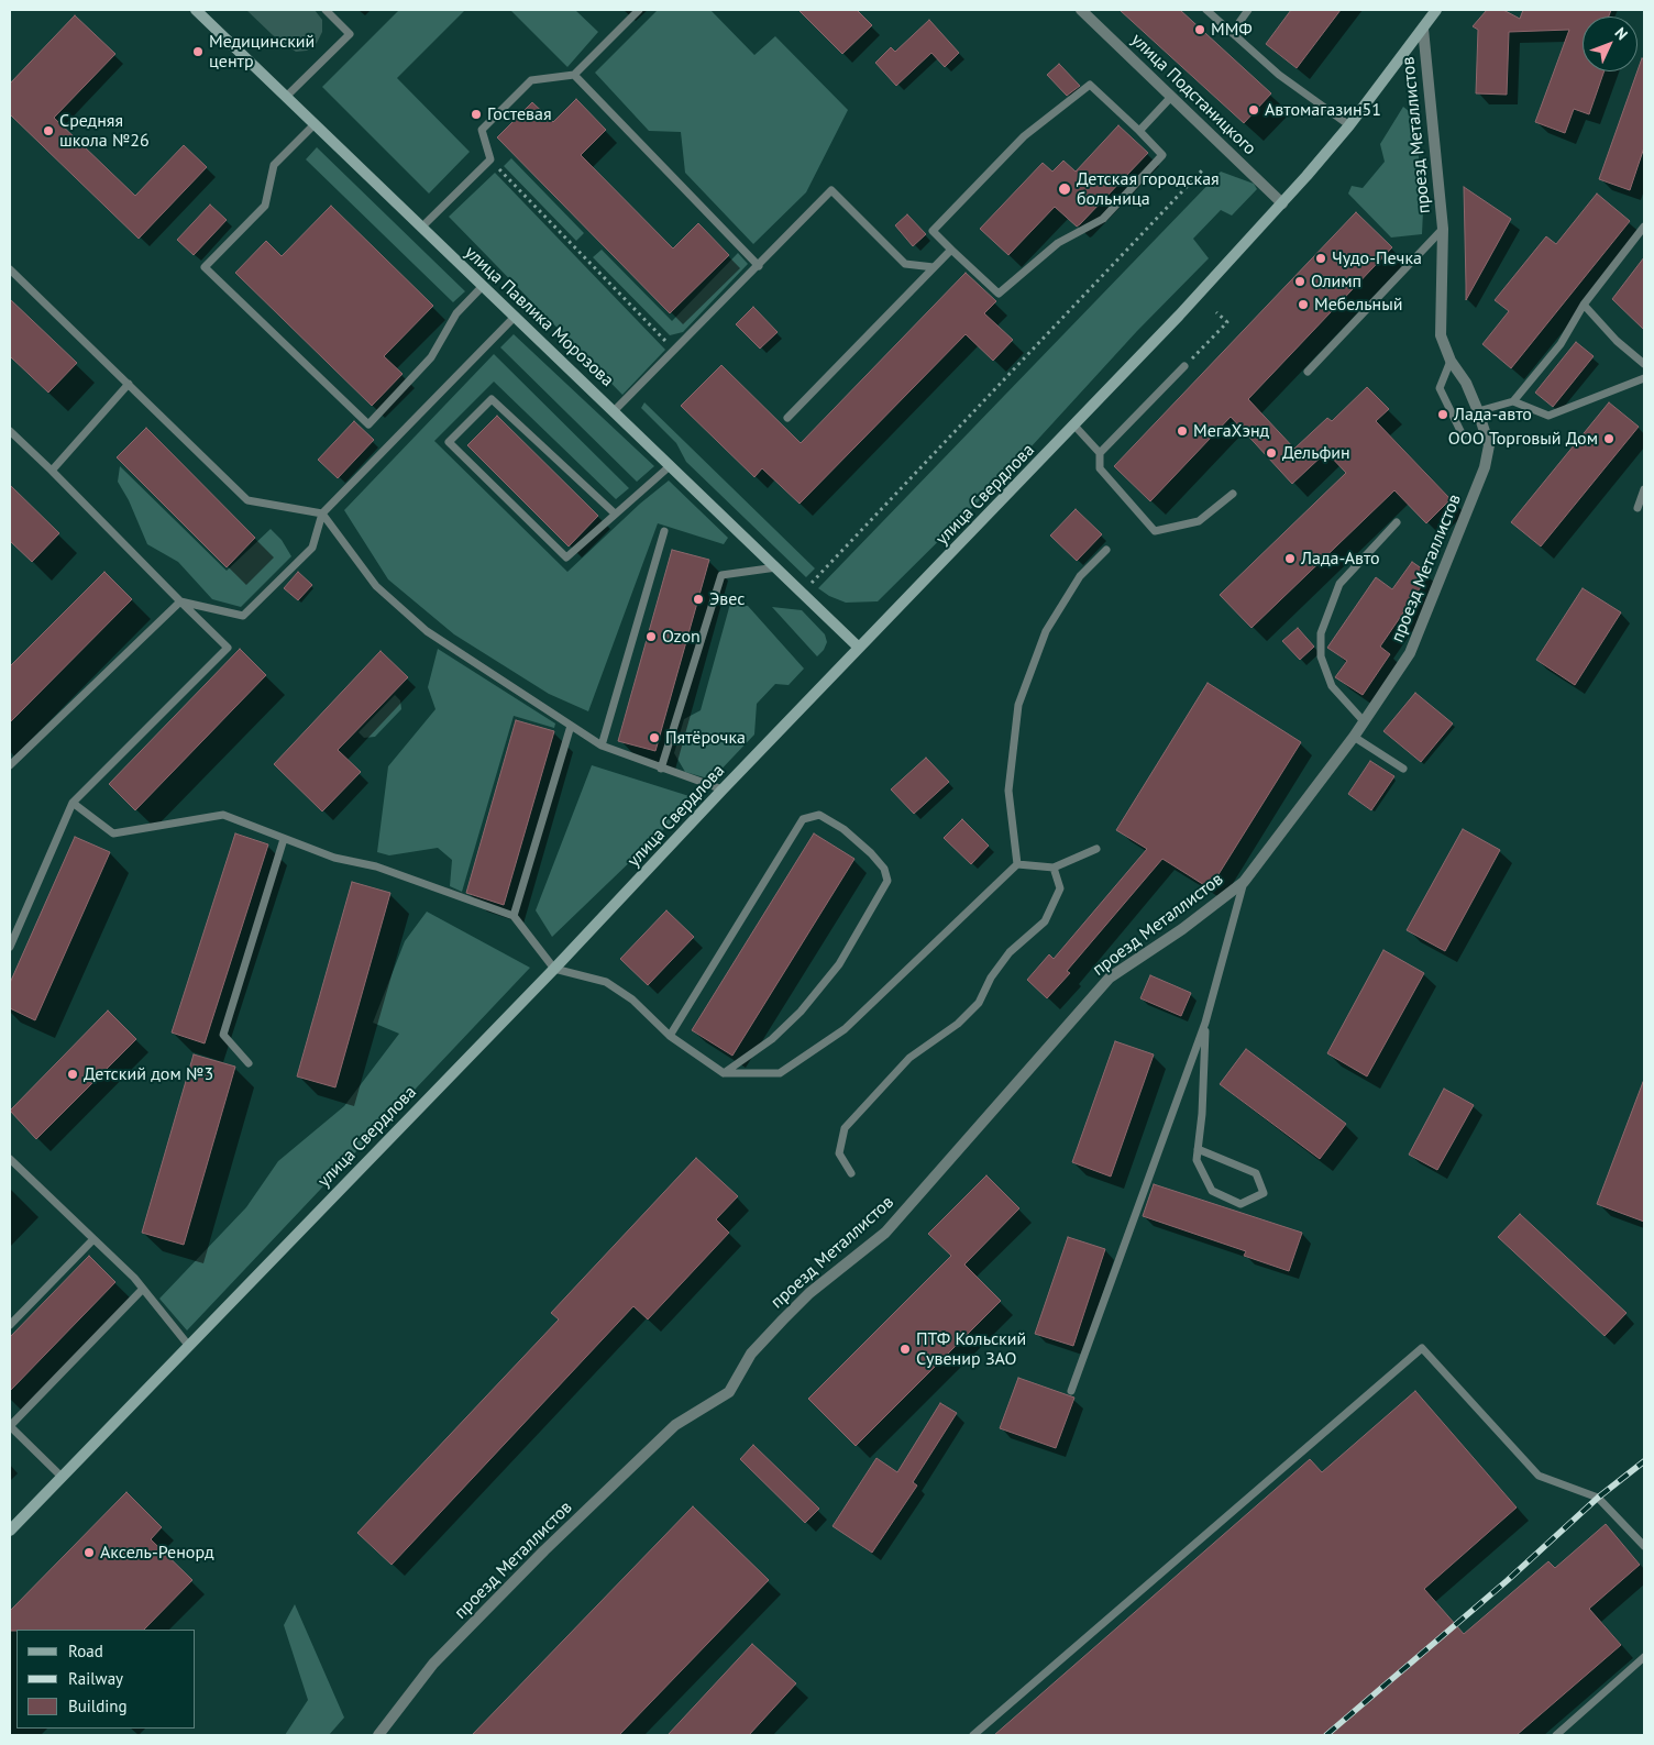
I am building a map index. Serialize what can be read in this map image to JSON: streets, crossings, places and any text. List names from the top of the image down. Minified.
{"streets":{"street":["улица Подстаницкого","проезд Металлистов","улица Павлика Морозова","улица Свердлова"]},"crossings":[["улица Подстаницкого","улица Свердлова"],["проезд Металлистов","улица Свердлова"],["улица Павлика Морозова","улица Свердлова"]],"places":["ММФ","Медицинский центр","Автомагазин51","Гостевая","Средняя школа №26","Детская городская больница","Чудо-Печка","Олимп","Мебельный","Лада-авто","МегаХэнд","ООО Торговый Дом","Дельфин","Лада-Авто","Эвес","Ozon","Пятёрочка","Детский дом №3","ПТФ Кольский Сувенир ЗАО","Аксель-Ренорд"],"legend":["Road","Railway","Building"],"north":"top right"}
